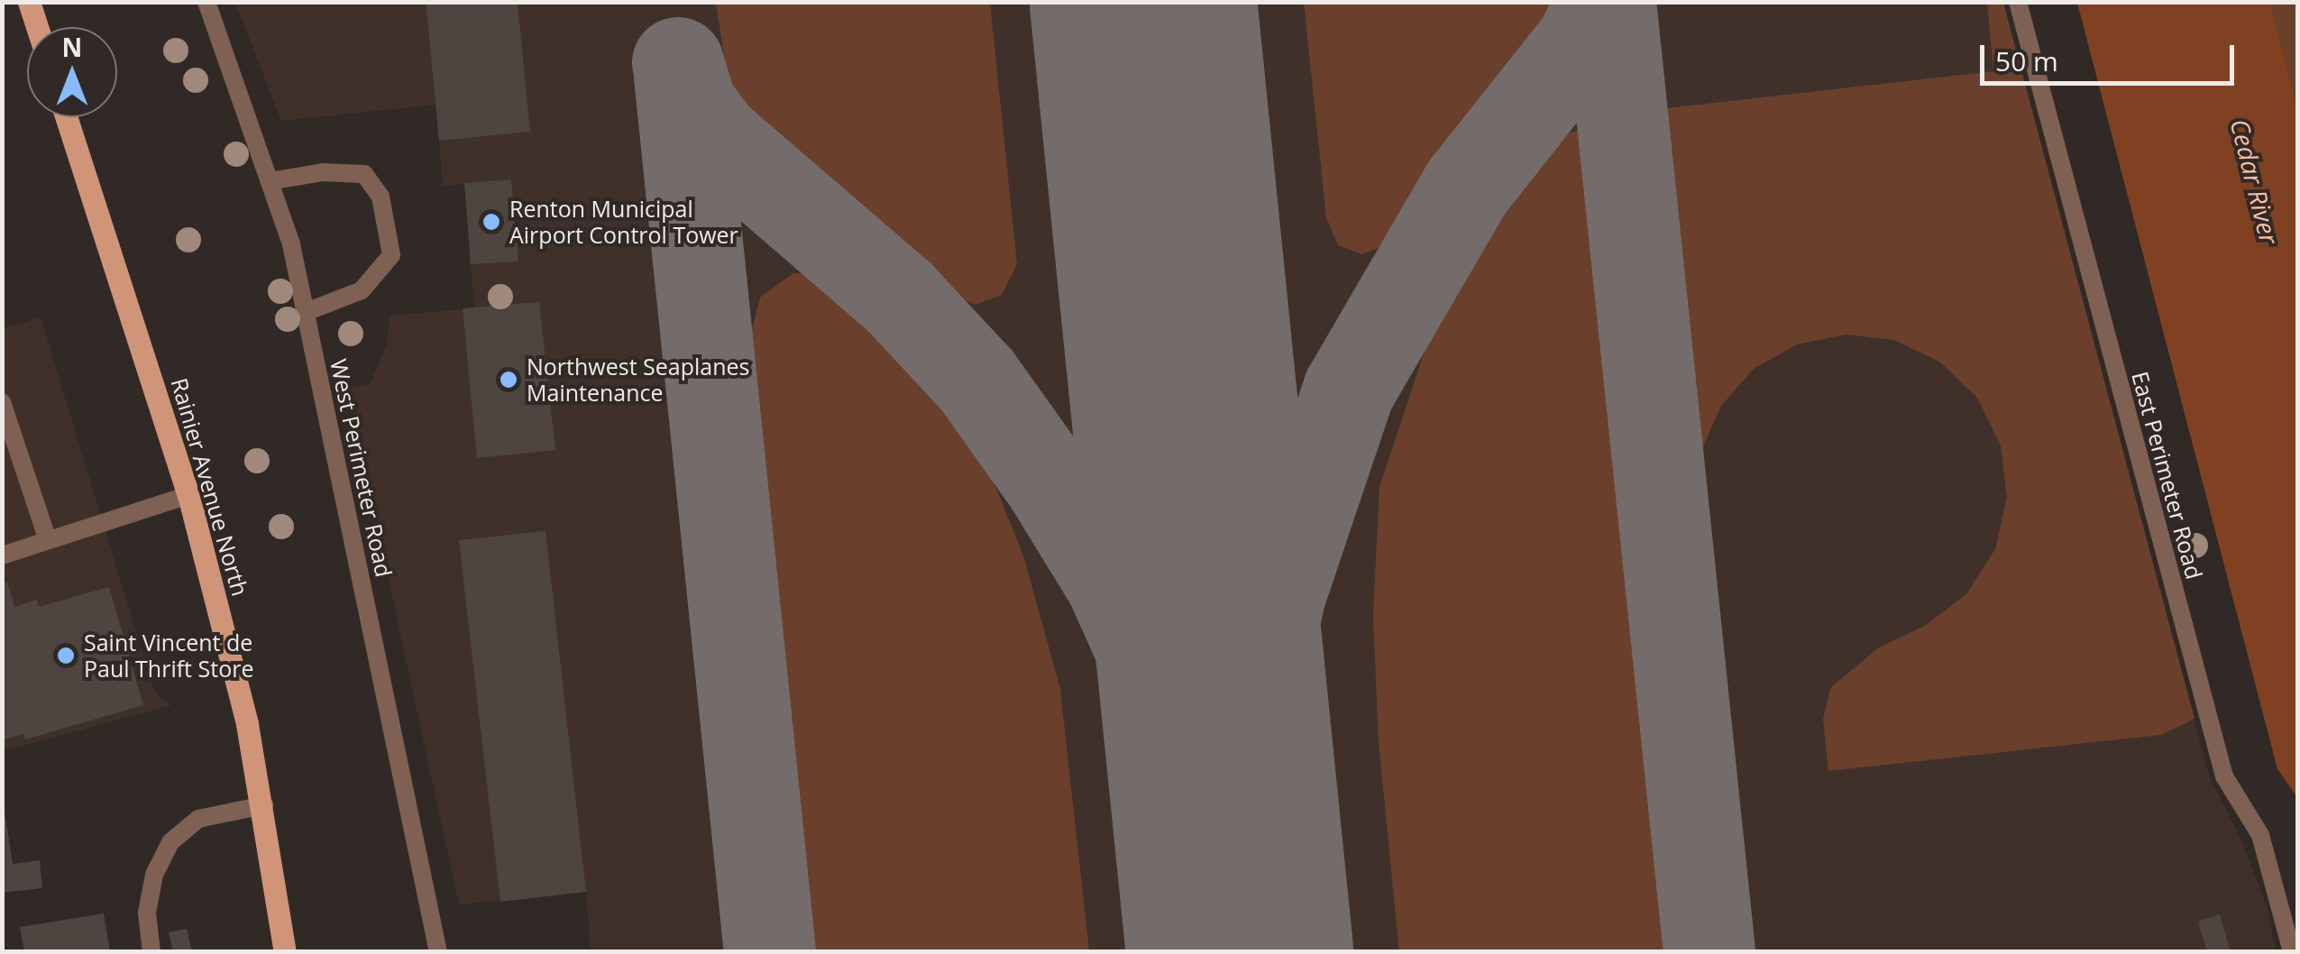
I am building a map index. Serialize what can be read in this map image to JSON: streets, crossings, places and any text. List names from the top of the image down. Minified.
{"streets":{"main road":["Rainier Avenue North"],"lane":["West Perimeter Road","East Perimeter Road"]},"water":["Cedar River"],"places":["Renton Municipal Airport Control Tower","Northwest Seaplanes Maintenance","Saint Vincent de Paul Thrift Store"],"scale_bar":"50 m","north":"top"}
